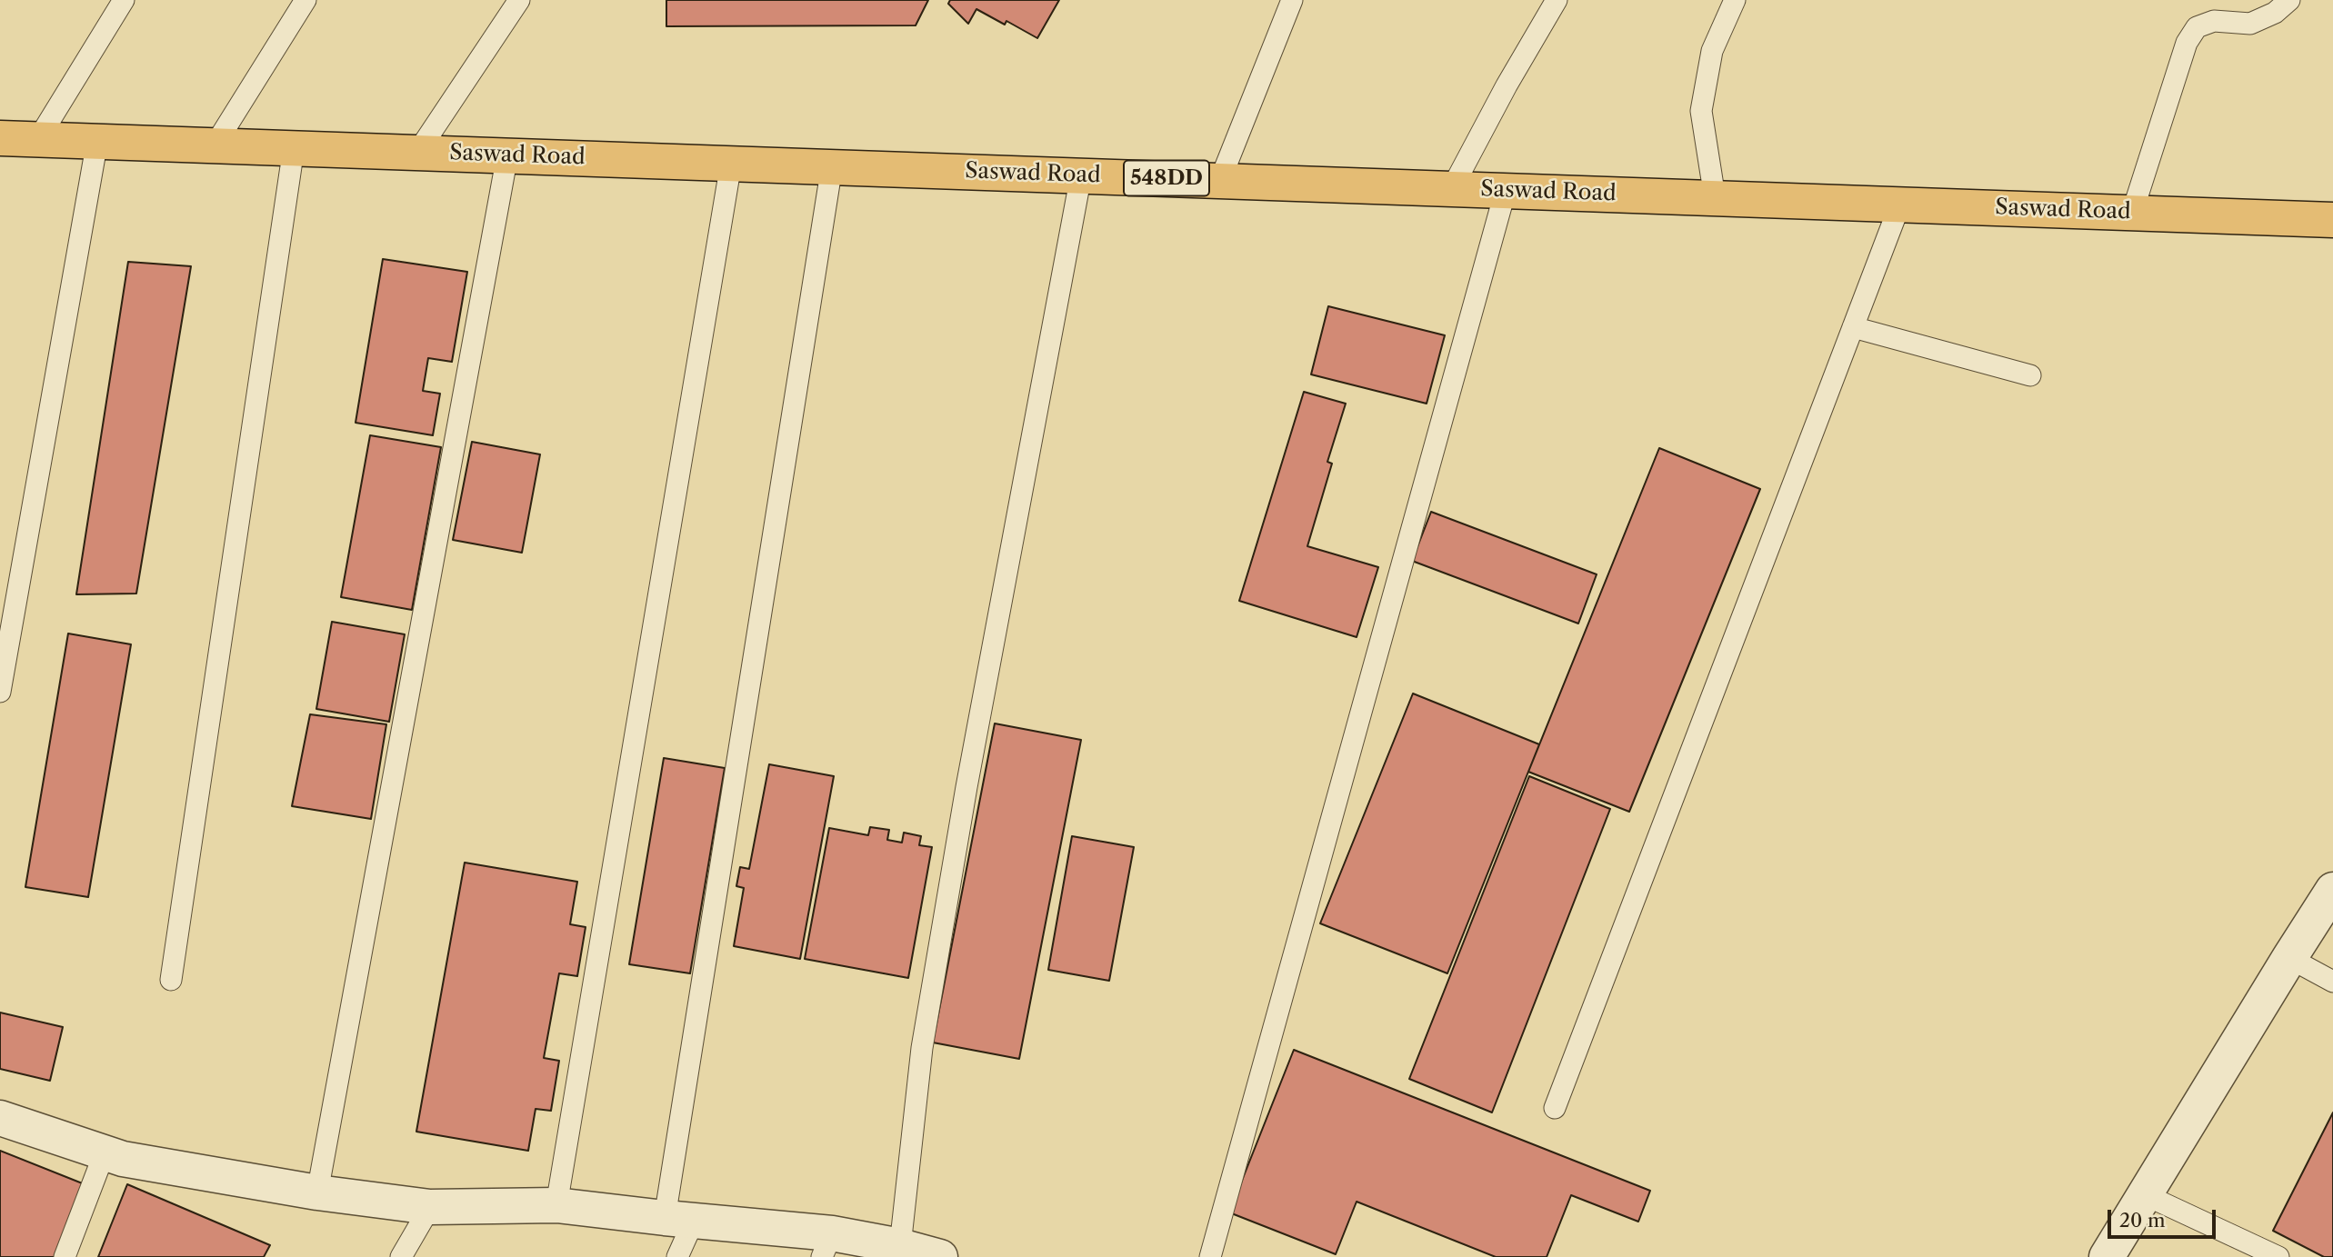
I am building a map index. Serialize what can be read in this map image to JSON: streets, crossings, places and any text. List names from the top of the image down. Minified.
{"streets":{"highway":["Saswad Road","548DD"]},"scale_bar":"20 m"}
